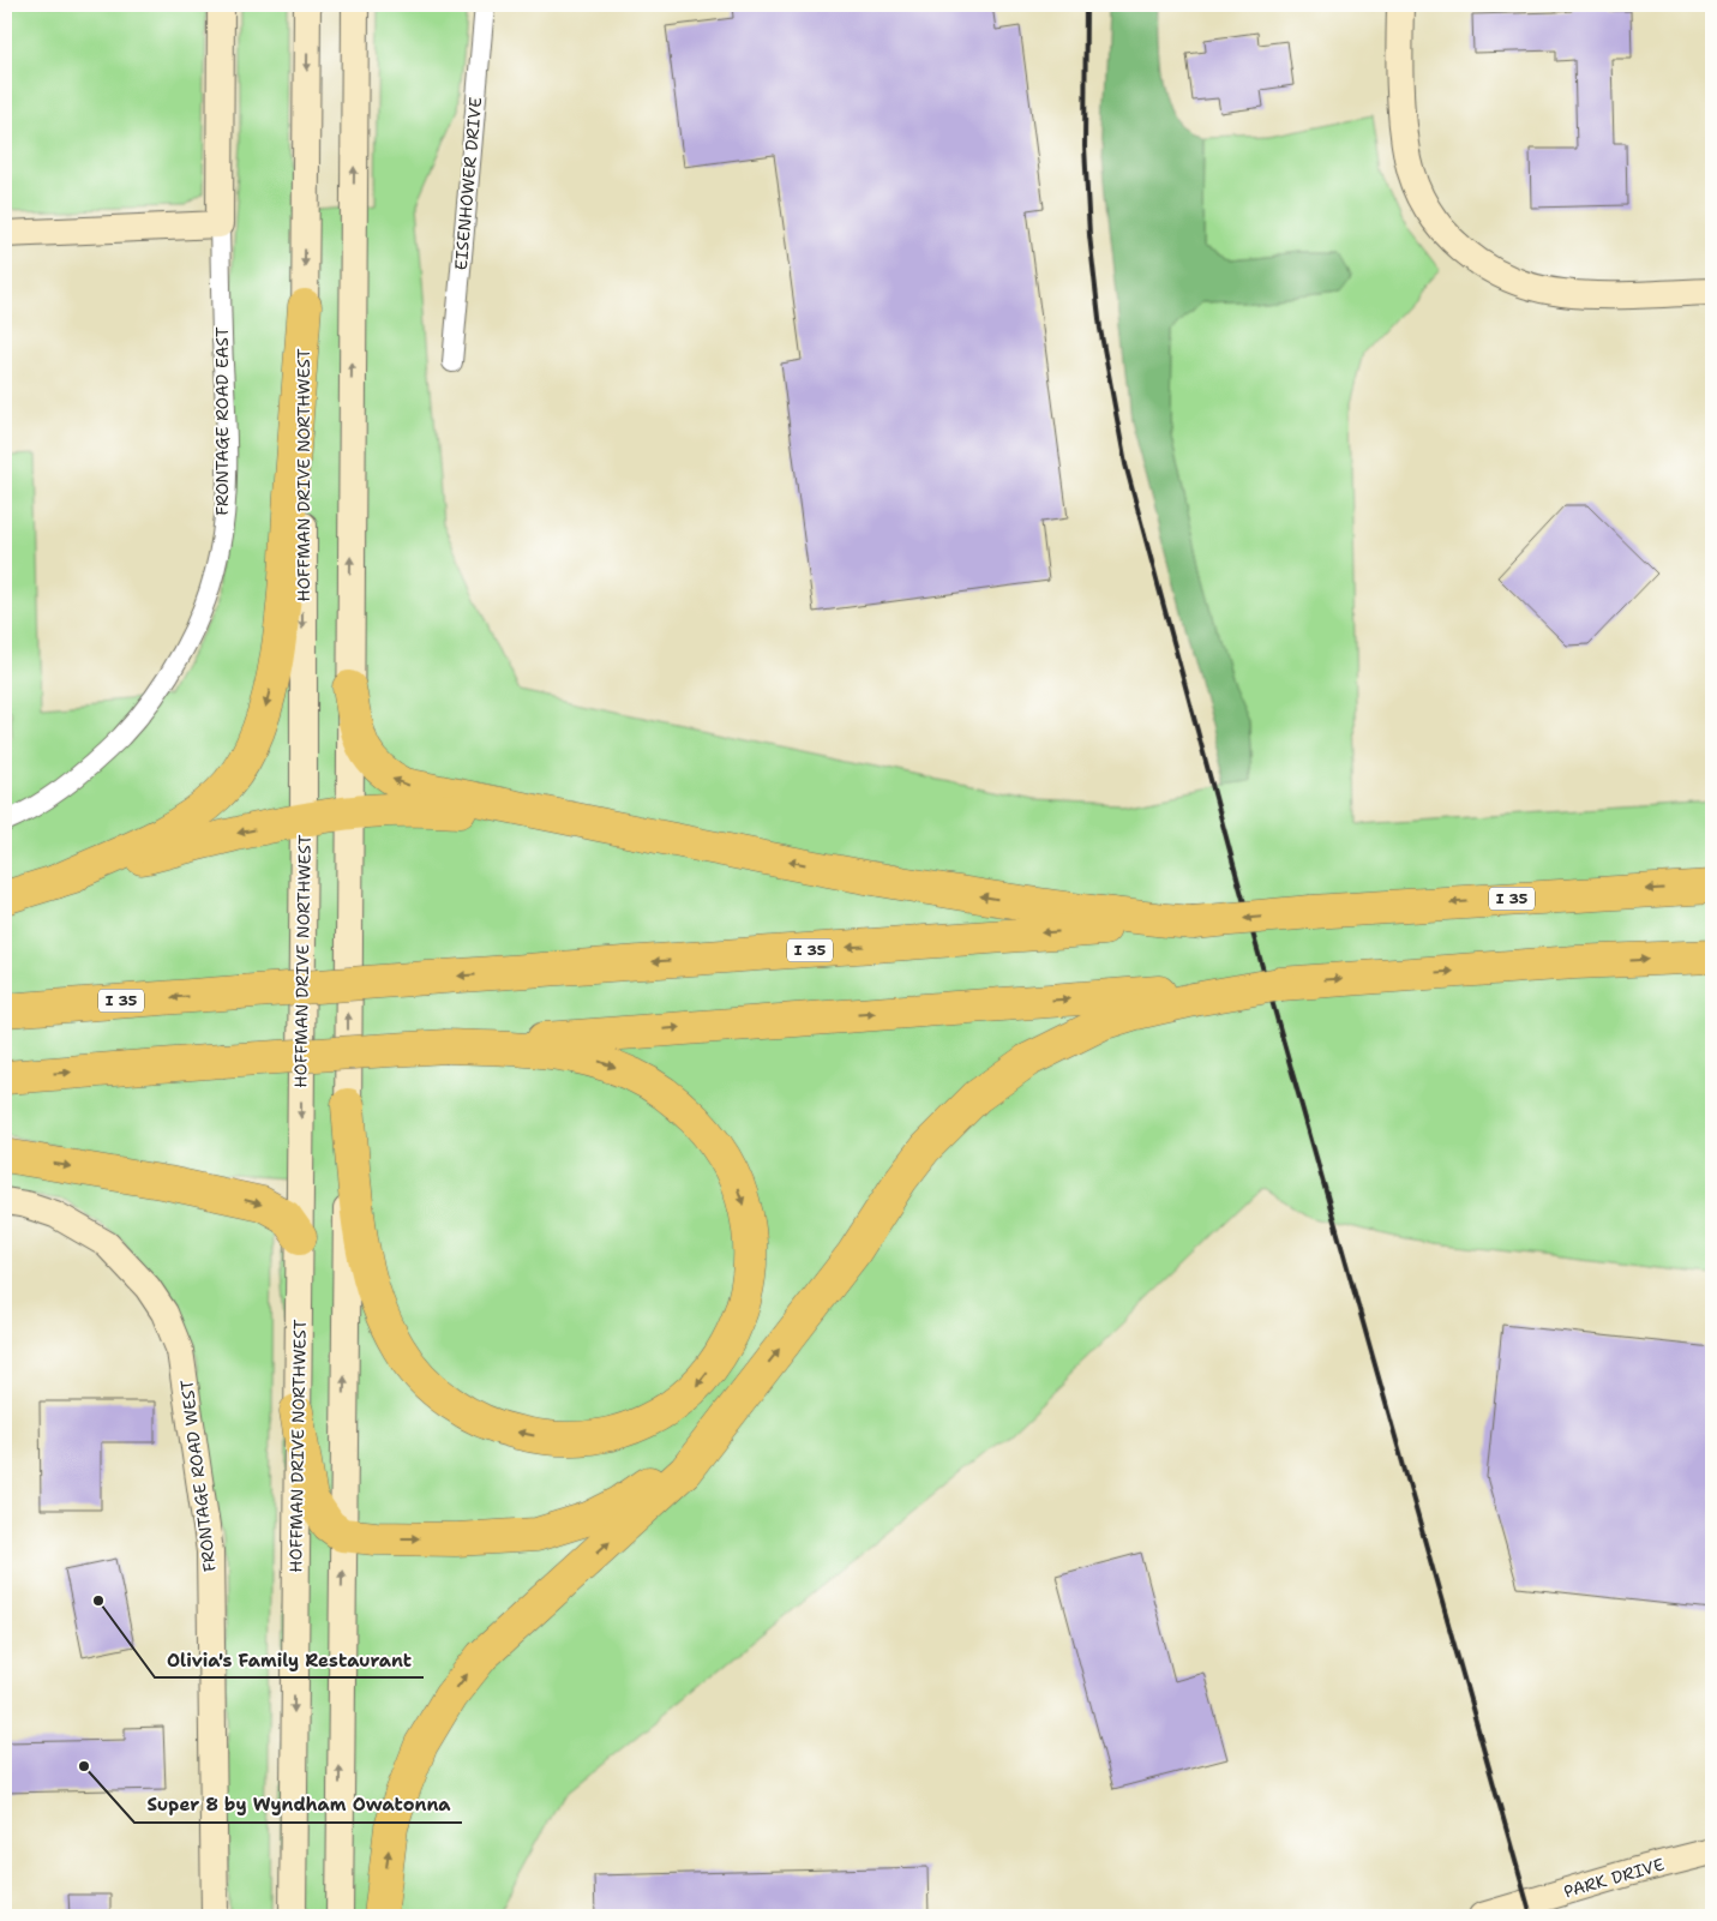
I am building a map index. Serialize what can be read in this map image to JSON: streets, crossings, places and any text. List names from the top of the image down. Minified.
{"streets":{"highway":["I 35"],"main road":["FRONTAGE ROAD EAST","HOFFMAN DRIVE NORTHWEST","FRONTAGE ROAD WEST","PARK DRIVE"],"street":["EISENHOWER DRIVE"]},"places":["Olivia's Family Restaurant","Super 8 by Wyndham Owatonna"]}
